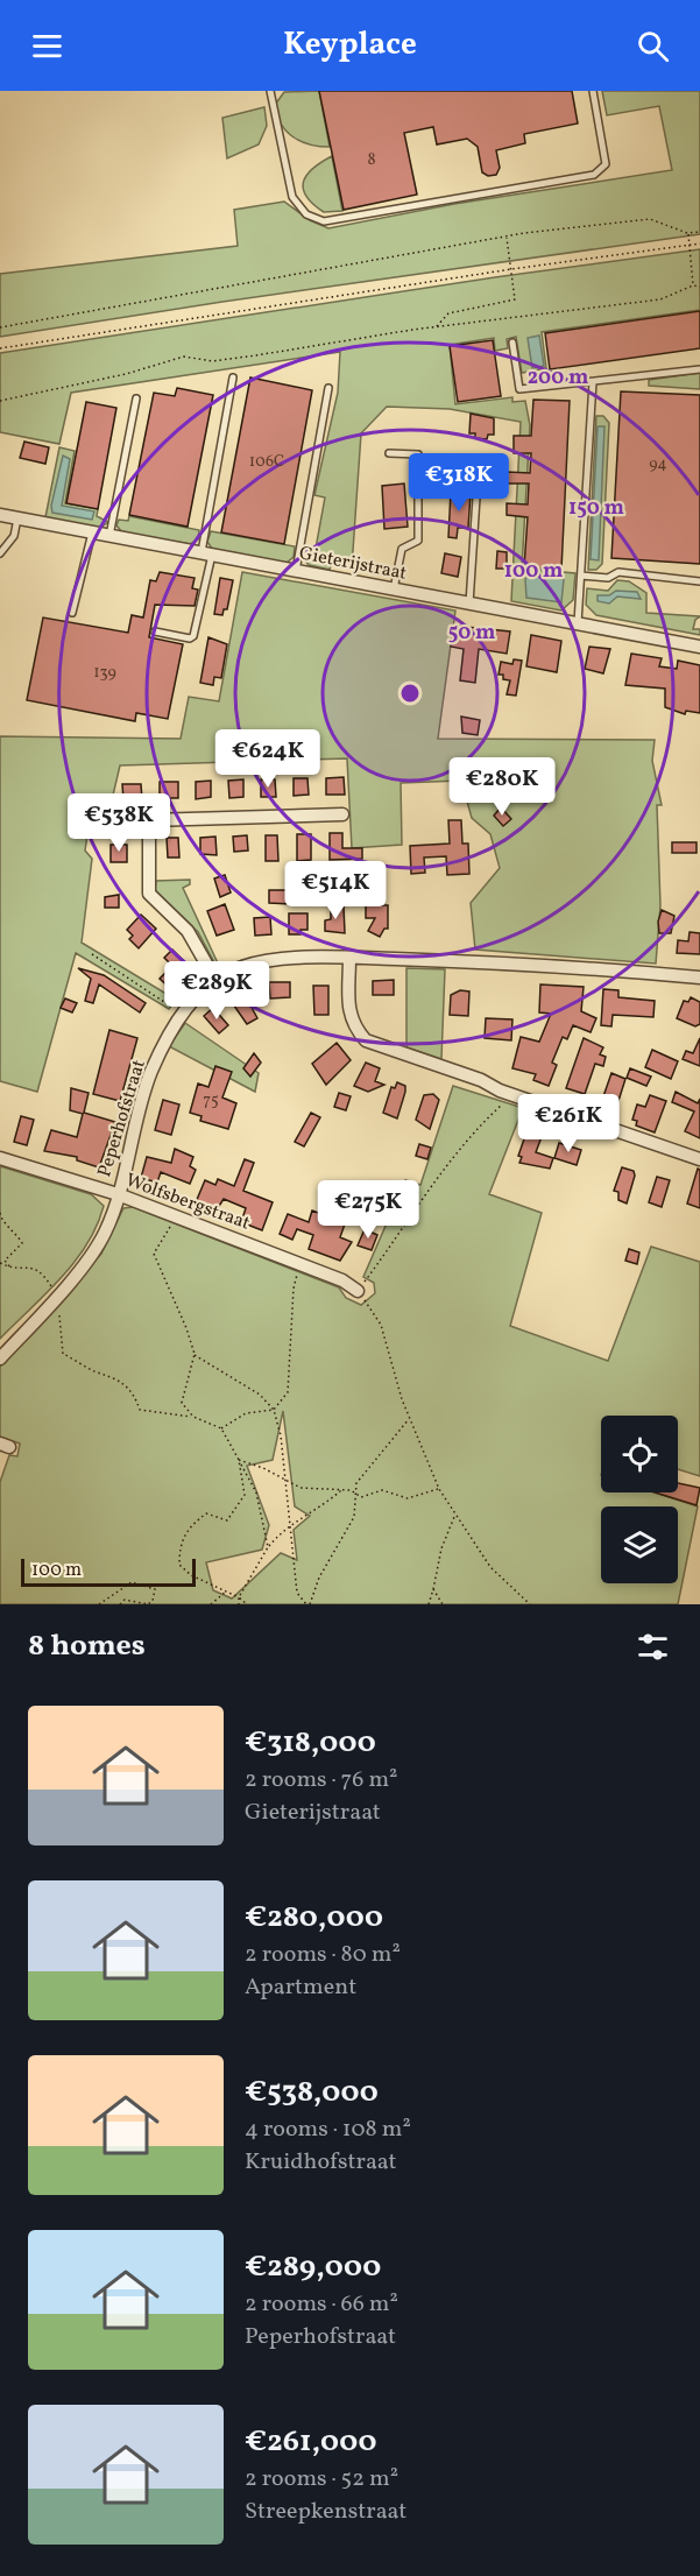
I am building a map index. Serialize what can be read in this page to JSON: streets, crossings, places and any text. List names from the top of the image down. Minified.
{"streets":{"street":["Gieterijstraat","Peperhofstraat","Wolfsbergstraat"]},"crossings":[["Peperhofstraat","Wolfsbergstraat"]],"house_numbers":["8","106C","94","139","75"],"scale_bar":"100 m","page":{"header":"Keyplace","price":["€318K","€624K","€280K","€538K","€514K","€289K","€261K","€275K"],"scale":"100 m","heading":"8 homes","list":[{"name":"€318,000","note":"2 rooms · 76 m² · Gieterijstraat"},{"name":"€280,000","note":"2 rooms · 80 m² · Apartment"},{"name":"€538,000","note":"4 rooms · 108 m² · Kruidhofstraat"},{"name":"€289,000","note":"2 rooms · 66 m² · Peperhofstraat"},{"name":"€261,000","note":"2 rooms · 52 m² · Streepkenstraat"}]},"rings":["200 m","150 m","100 m","50 m"]}
